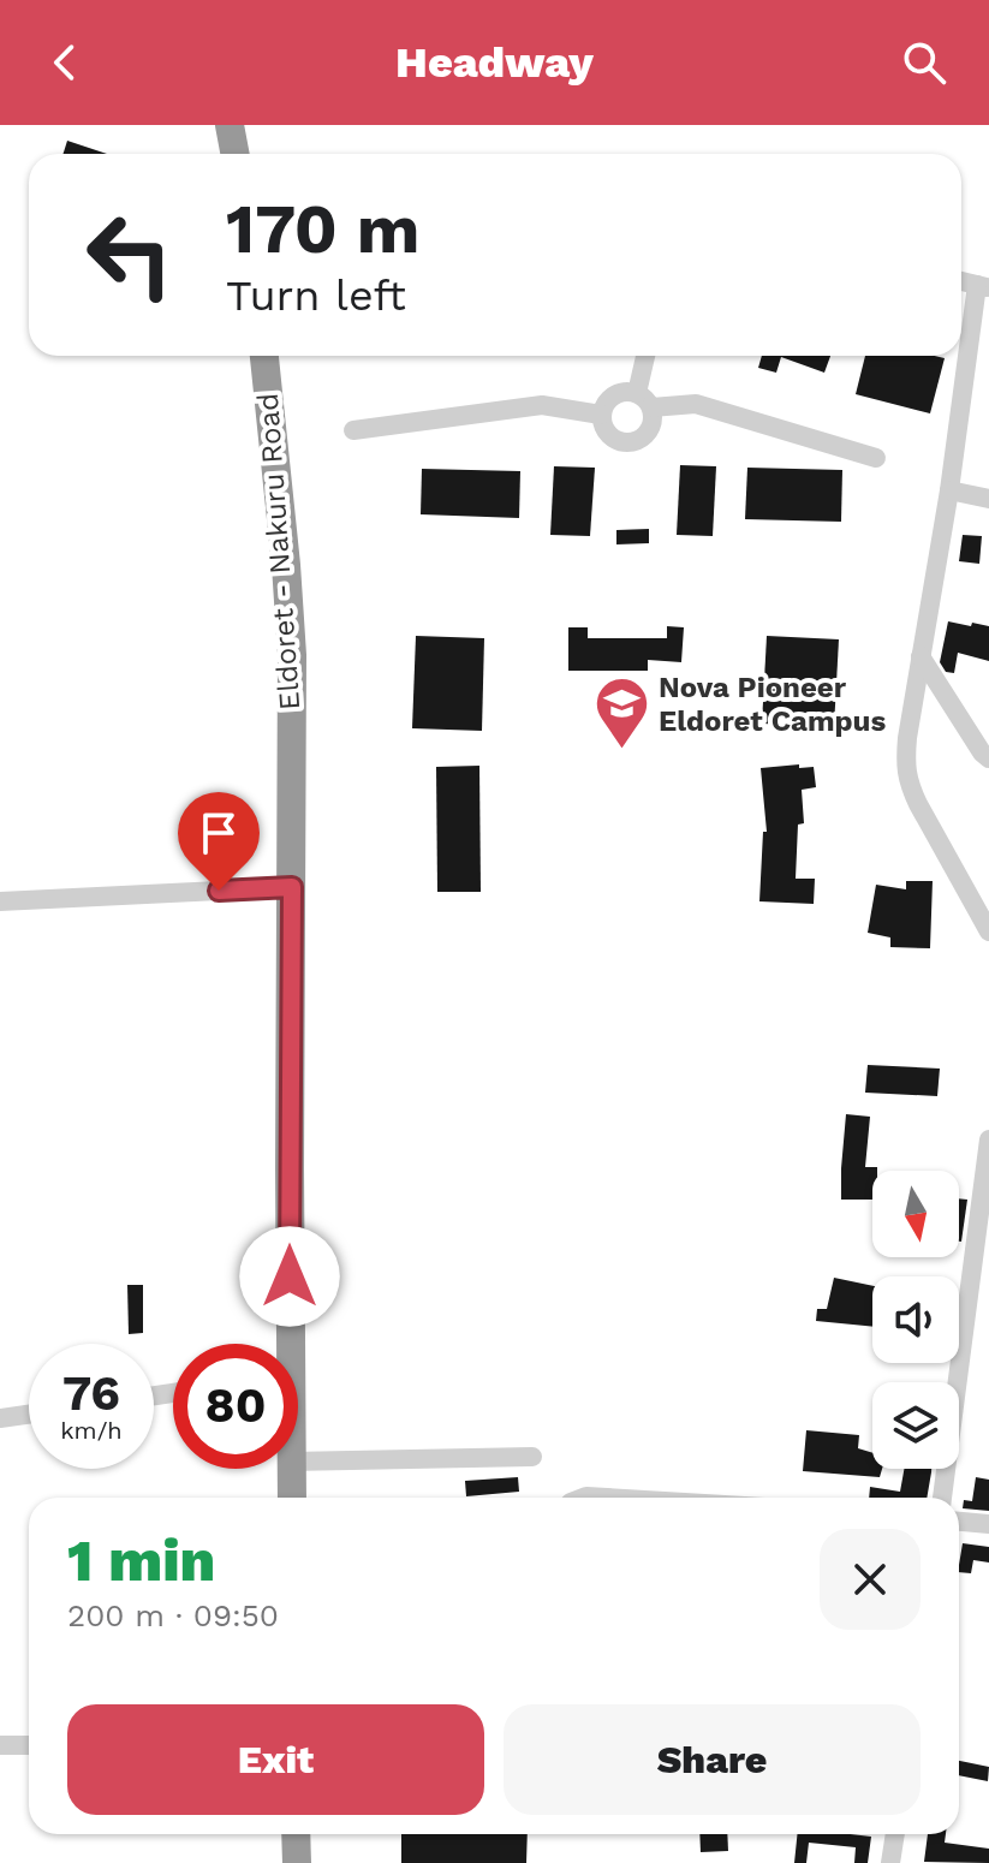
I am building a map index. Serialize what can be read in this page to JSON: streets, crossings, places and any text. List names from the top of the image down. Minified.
{"streets":{"highway":["Eldoret - Nakuru Road"]},"places":{"school or university":["Nova Pioneer Eldoret Campus"]},"north":"bottom","page":{"header":"Headway","turn":["170 m","Turn left"],"speed":"76 km/h","limit":"80","heading":["1 min","200 m · 09:50"],"buttons":["Exit","Share"]}}
